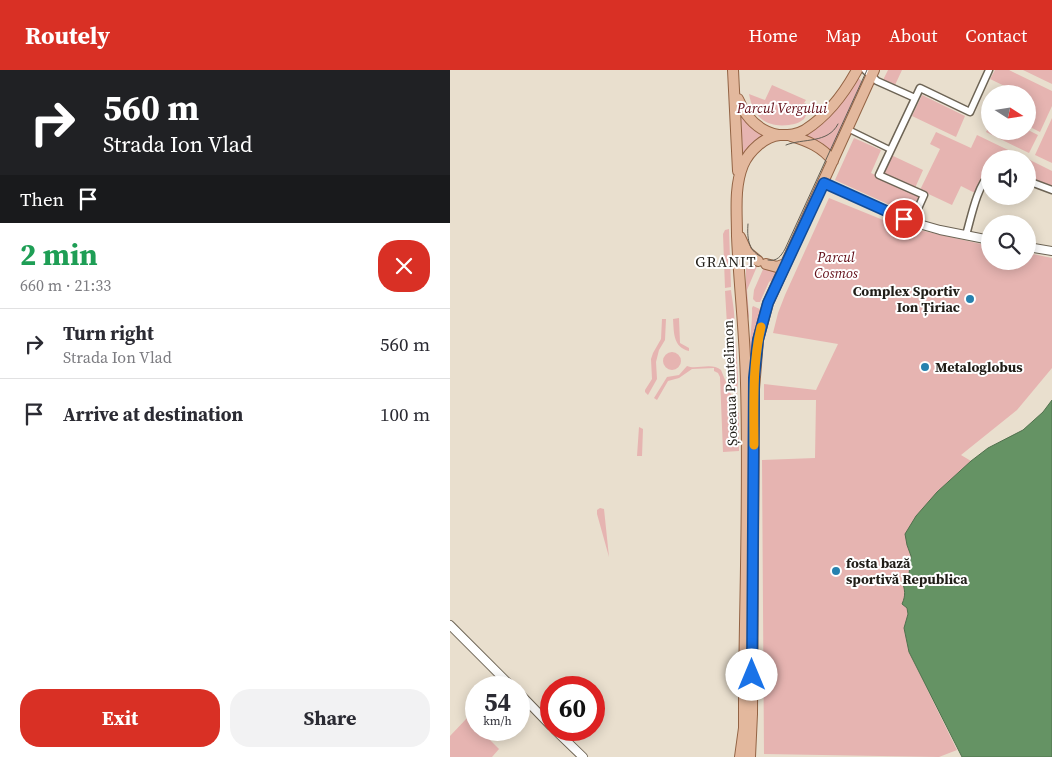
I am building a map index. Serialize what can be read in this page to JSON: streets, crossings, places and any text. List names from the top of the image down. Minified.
{"streets":{"main road":["Șoseaua Pantelimon"]},"districts":["GRANIT"],"parks":["Parcul Vergului","Parcul Cosmos"],"places":["Complex Sportiv Ion Țiriac","Metaloglobus","fosta bază sportivă Republica"],"north":"right","page":{"header":"Routely","nav":["Home","Map","About","Contact"],"turn":["560 m","Strada Ion Vlad"],"then":"Then","heading":["2 min","660 m · 21:33"],"list":[{"name":"Turn right","note":"Strada Ion Vlad","value":"560 m"},{"name":"Arrive at destination","value":"100 m"}],"speed":"54 km/h","limit":"60","buttons":["Exit","Share"]}}
